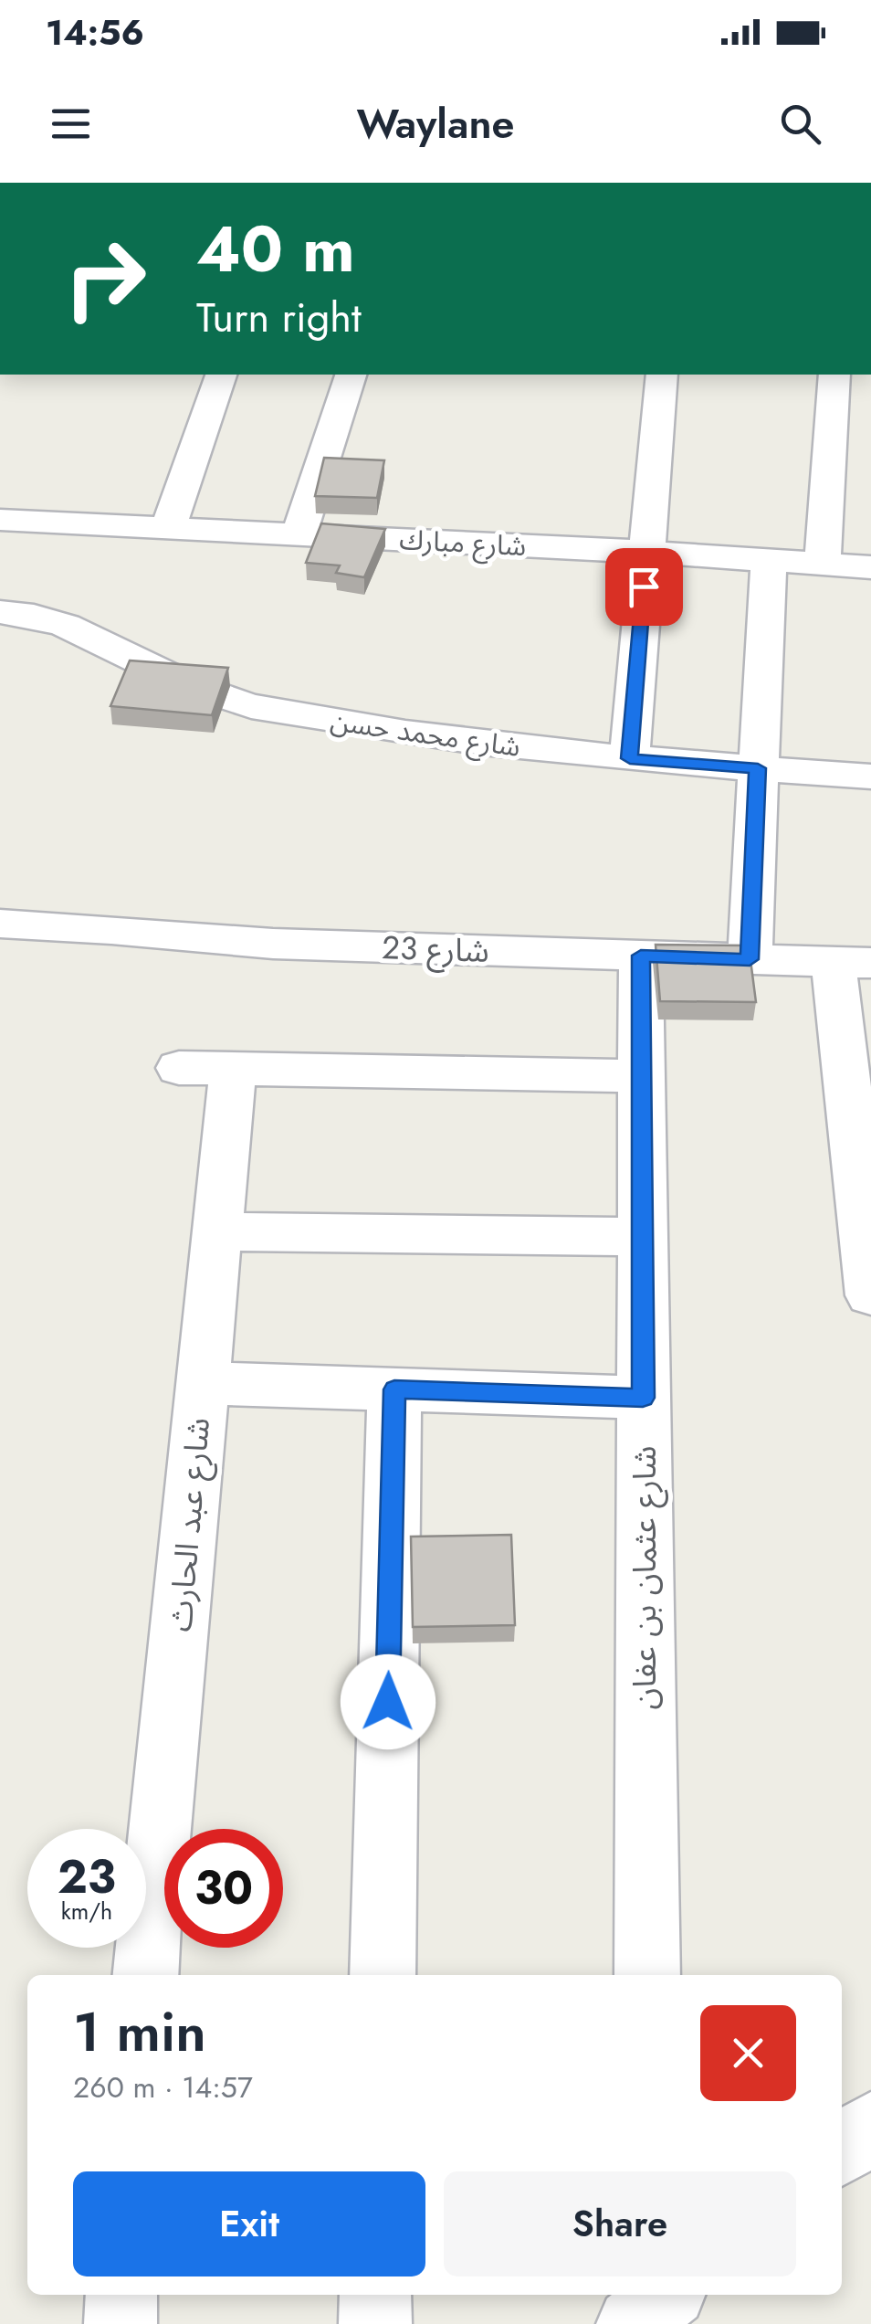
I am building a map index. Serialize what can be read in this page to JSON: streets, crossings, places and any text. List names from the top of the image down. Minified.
{"streets":{"street":["شارع مبارك","شارع محمد حسن","شارع 23","شارع عبد الحارث","شارع عثمان بن عفان"]},"crossings":[["شارع 23","شارع عثمان بن عفان"]],"page":{"status":"14:56","header":"Waylane","turn":["40 m","Turn right"],"speed":"23 km/h","limit":"30","heading":["1 min","260 m · 14:57"],"buttons":["Exit","Share"]}}
